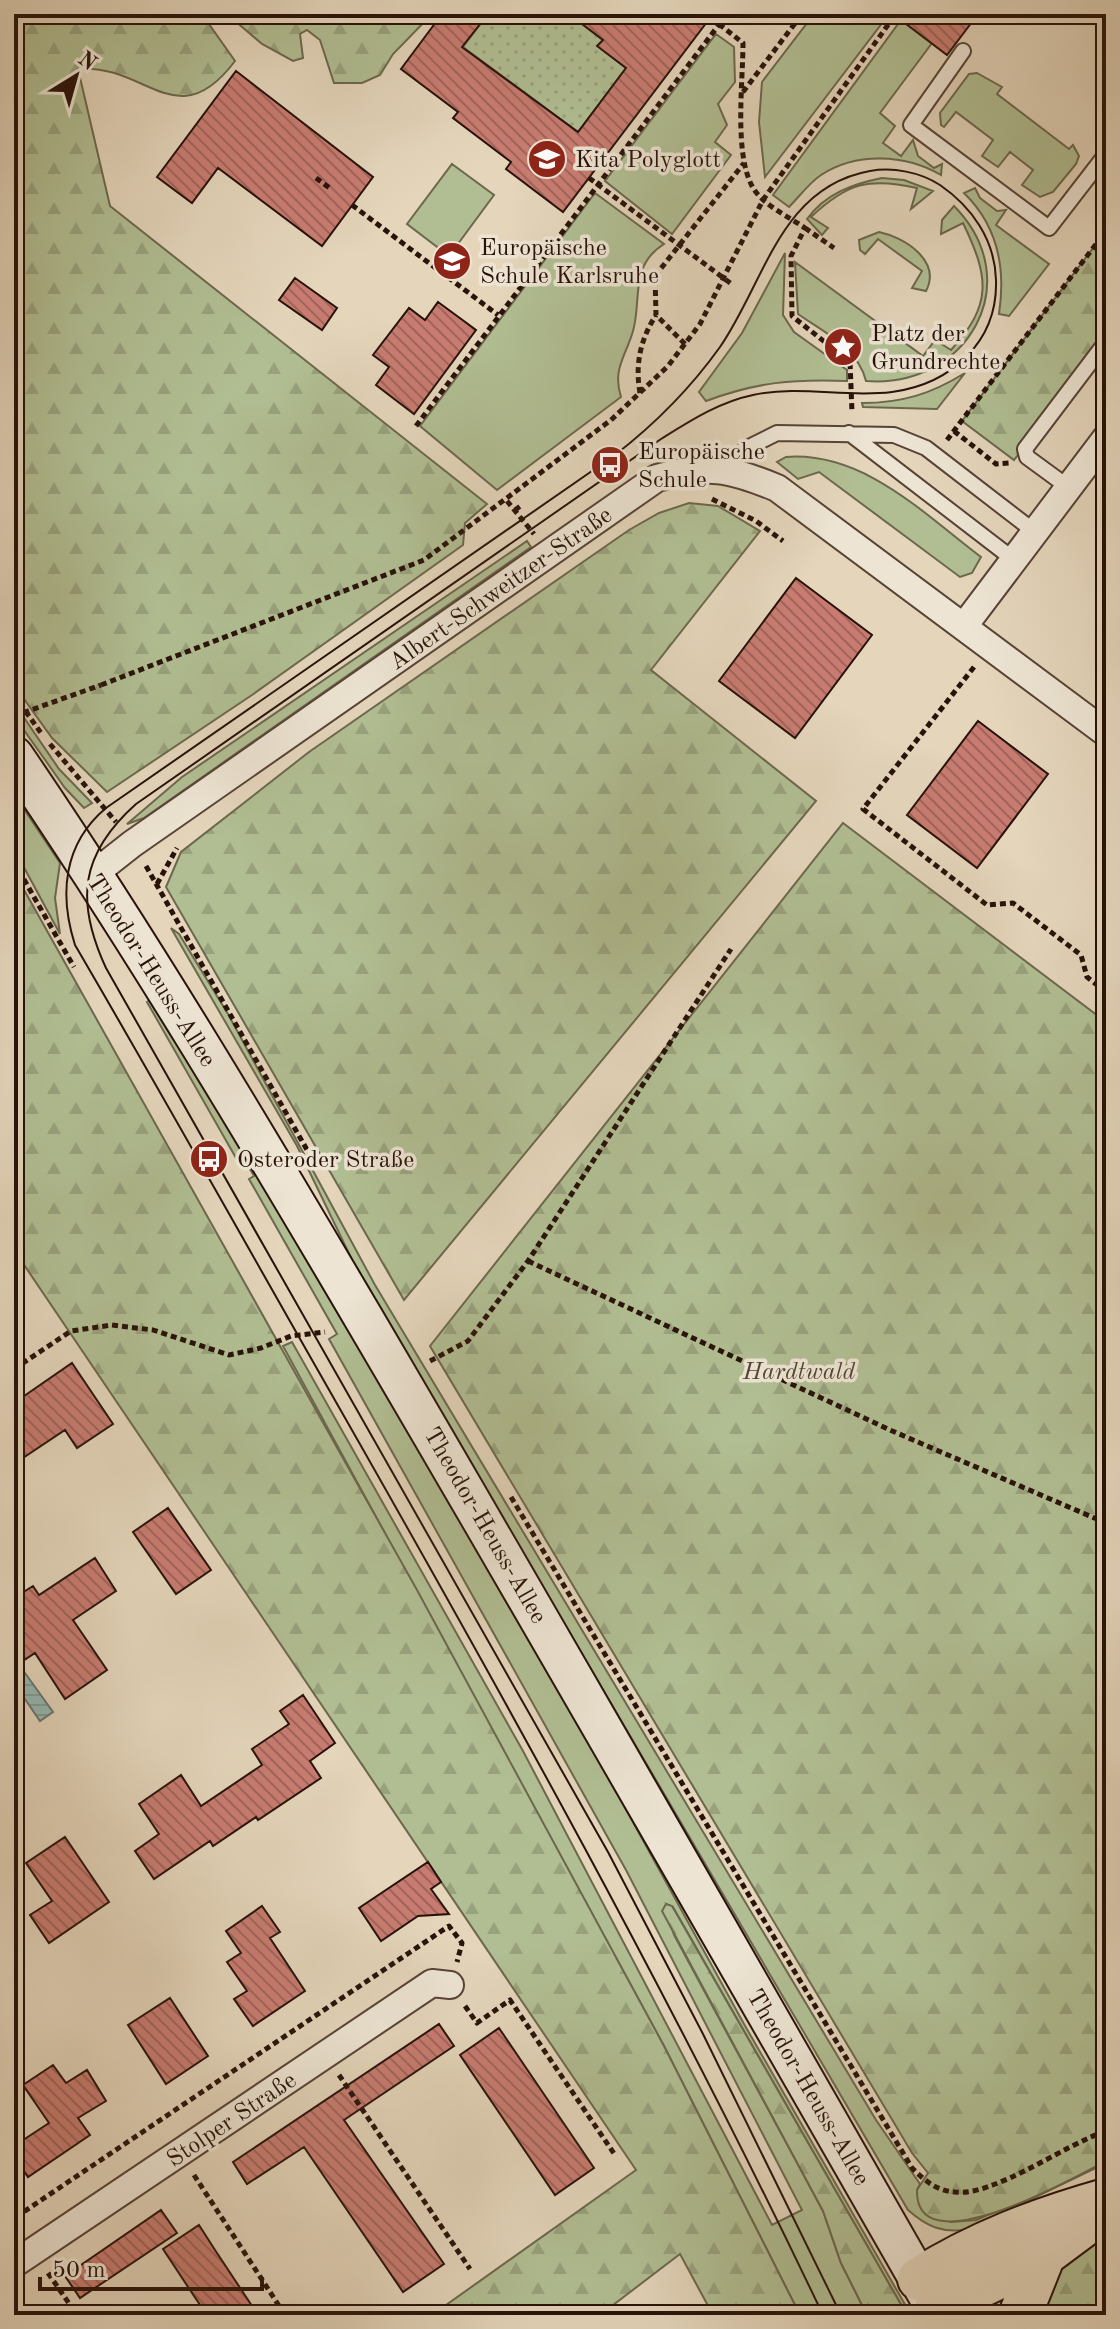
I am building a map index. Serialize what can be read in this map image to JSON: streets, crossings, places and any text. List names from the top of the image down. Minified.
{"streets":{"main road":["Theodor-Heuss-Allee"],"street":["Albert-Schweitzer-Straße","Stolper Straße"]},"crossings":[["Albert-Schweitzer-Straße","Theodor-Heuss-Allee"]],"parks":["Hardtwald"],"places":{"school or university":["Kita Polyglott","Europäische Schule Karlsruhe"],"place":["Platz der Grundrechte"],"bus stop":["Europäische Schule","Osteroder Straße"]},"scale_bar":"50 m","north":"top right"}
